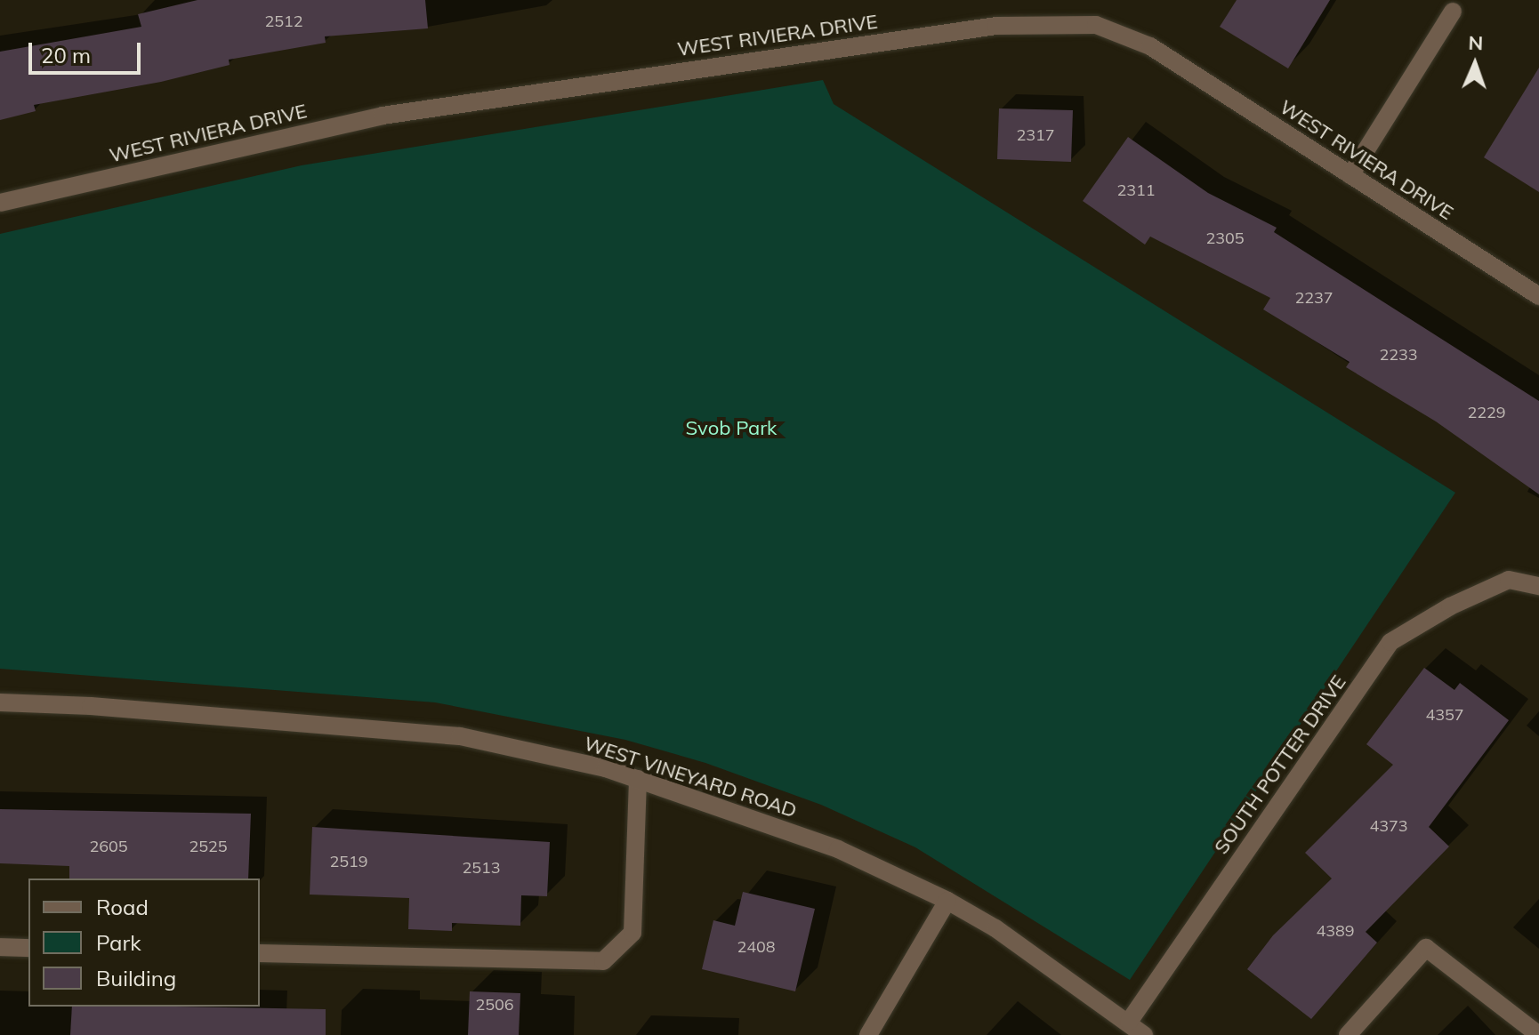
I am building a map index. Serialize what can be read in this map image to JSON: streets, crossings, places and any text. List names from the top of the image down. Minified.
{"streets":{"street":["WEST RIVIERA DRIVE","SOUTH POTTER DRIVE","WEST VINEYARD ROAD"]},"crossings":[["SOUTH POTTER DRIVE","WEST VINEYARD ROAD"]],"parks":["Svob Park"],"house_numbers":["2512","2317","2311","2305","2237","2233","2229","4357","4373","2605","2525","2519","2513","4389","2408","2506"],"legend":["Road","Park","Building"],"scale_bar":"20 m","north":"top"}
